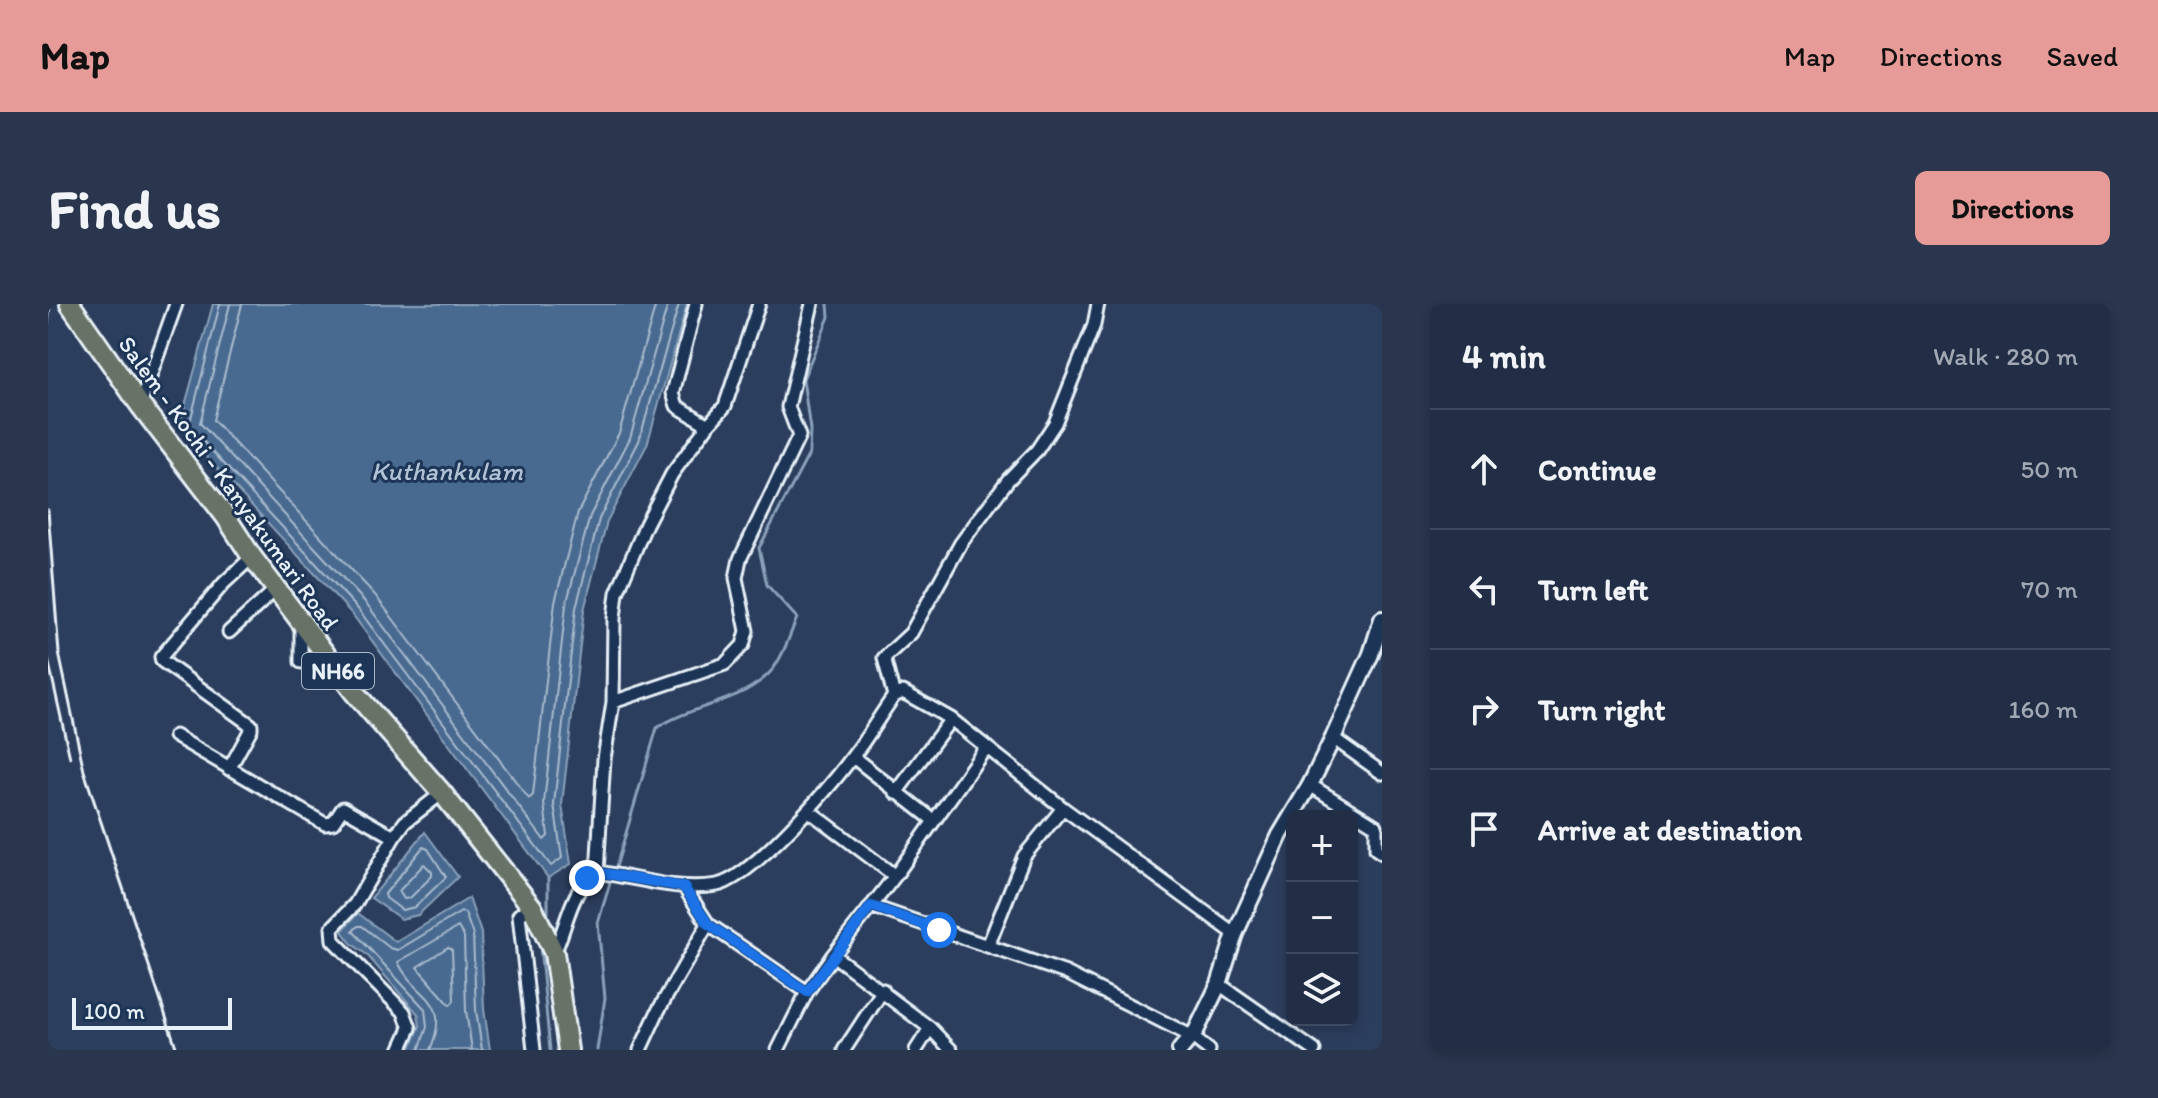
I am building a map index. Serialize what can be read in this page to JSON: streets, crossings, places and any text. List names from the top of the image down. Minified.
{"streets":{"highway":["Salem - Kochi - Kanyakumari Road","NH66"]},"water":["Kuthankulam"],"scale_bar":"100 m","page":{"header":"Map","nav":["Map","Directions","Saved"],"buttons":"Directions","title":"Find us","heading":["4 min","Walk · 280 m"],"list":[["Continue","50 m"],["Turn left","70 m"],["Turn right","160 m"],"Arrive at destination"],"map_buttons":["+","−"],"scale":"100 m"}}
